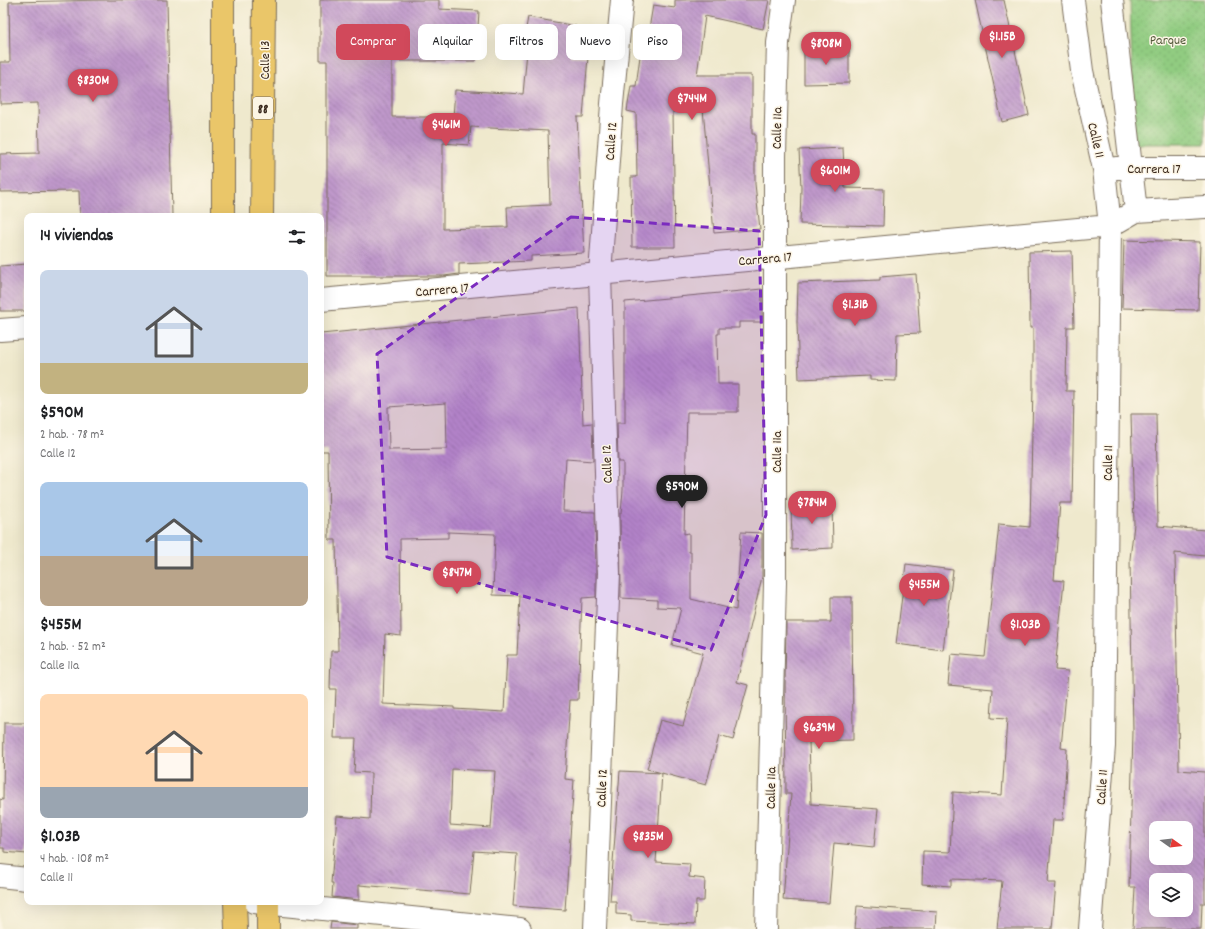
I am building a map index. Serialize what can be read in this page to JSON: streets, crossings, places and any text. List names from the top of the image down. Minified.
{"streets":{"highway":["Calle 13","88"],"street":["Calle 11a","Calle 11","Calle 12","Carrera 17"]},"crossings":[["Calle 11a","Carrera 17"],["Calle 11","Carrera 17"],["Calle 12","Carrera 17"]],"parks":["Parque"],"north":"right","page":{"chip":["Comprar","Alquilar","Filtros","Nuevo","Piso"],"price":["$1.15B","$808M","$830M","$744M","$461M","$601M","$1.31B","$590M","$784M","$847M","$455M","$1.03B","$639M","$835M"],"heading":"14 viviendas","list":[{"name":"$590M","note":"2 hab. · 78 m² · Calle 12"},{"name":"$455M","note":"2 hab. · 52 m² · Calle 11a"},{"name":"$1.03B","note":"4 hab. · 108 m² · Calle 11"}]}}
